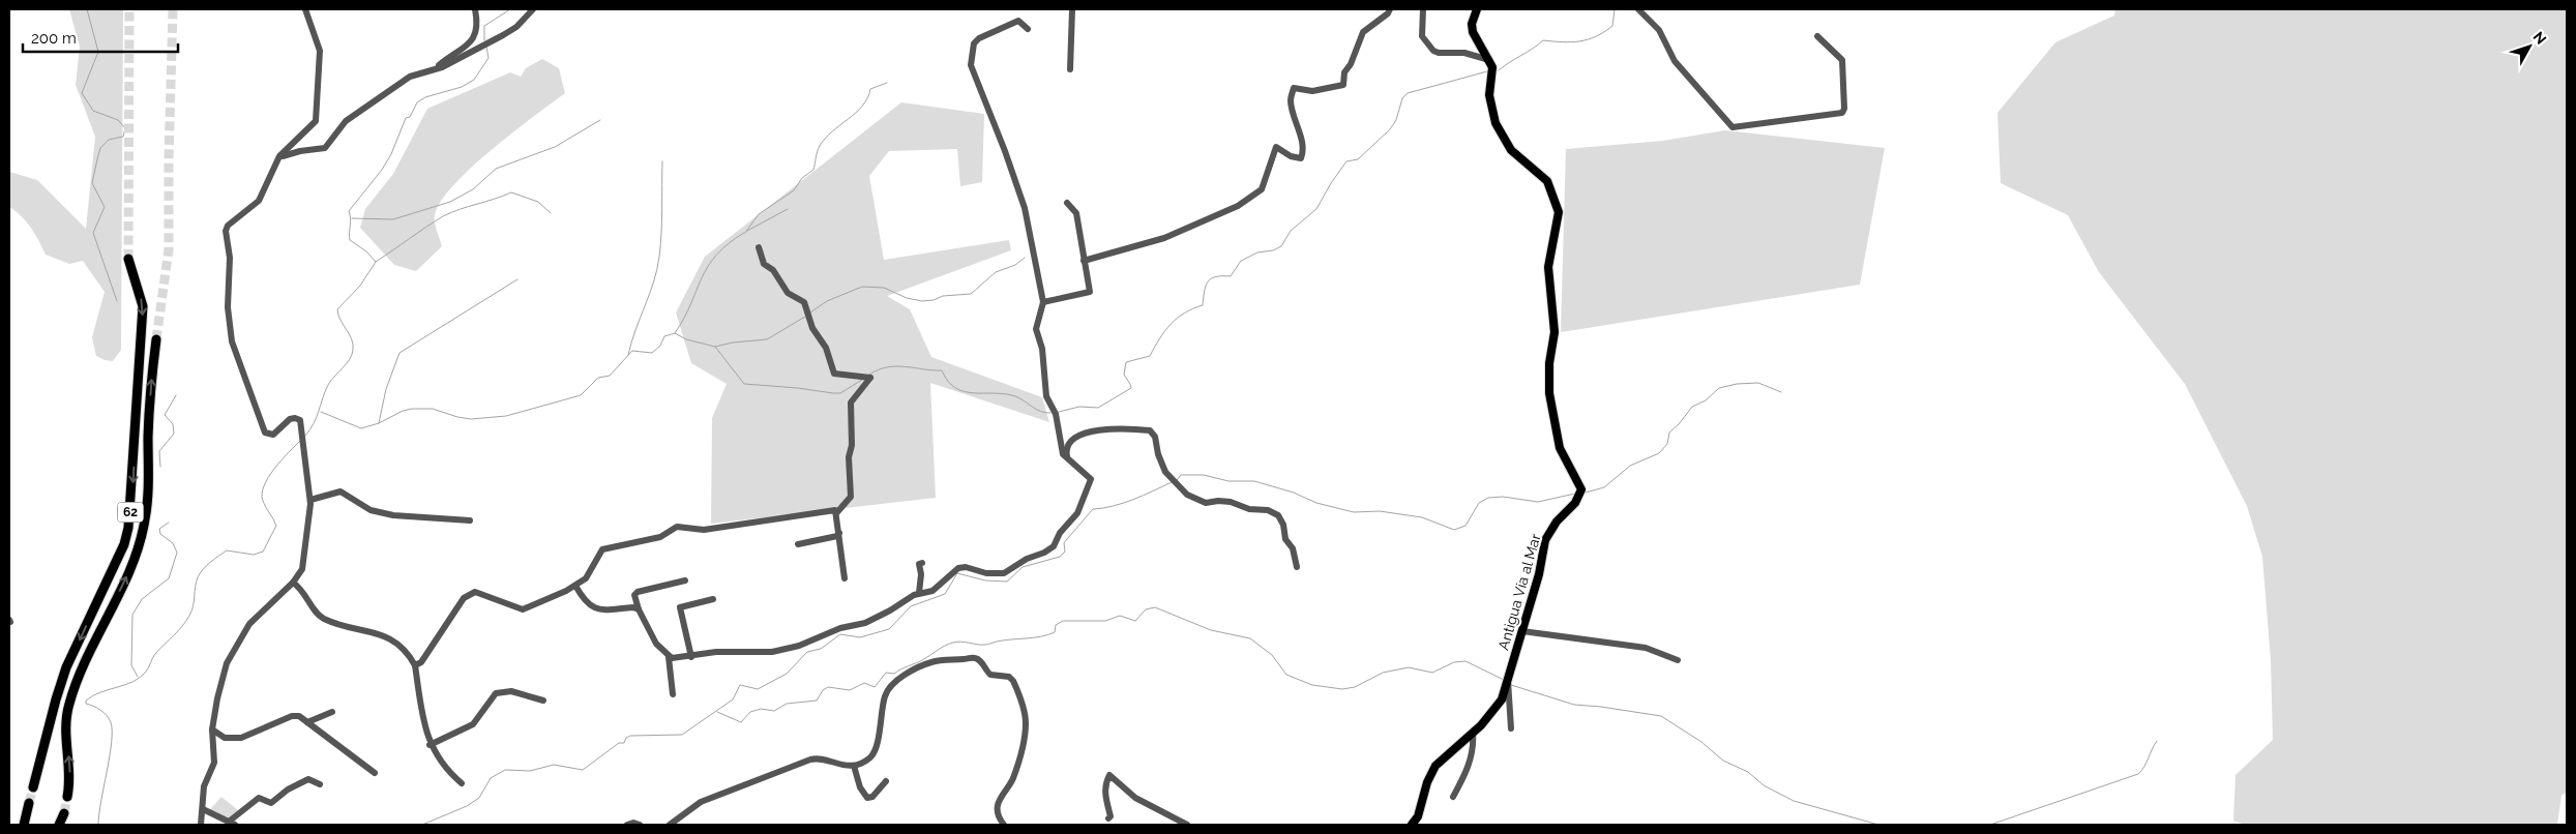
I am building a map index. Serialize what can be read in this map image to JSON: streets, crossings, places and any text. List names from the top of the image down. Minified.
{"streets":{"highway":["62"],"main road":["Antigua Vía al Mar"]},"scale_bar":"200 m","north":"top right"}
